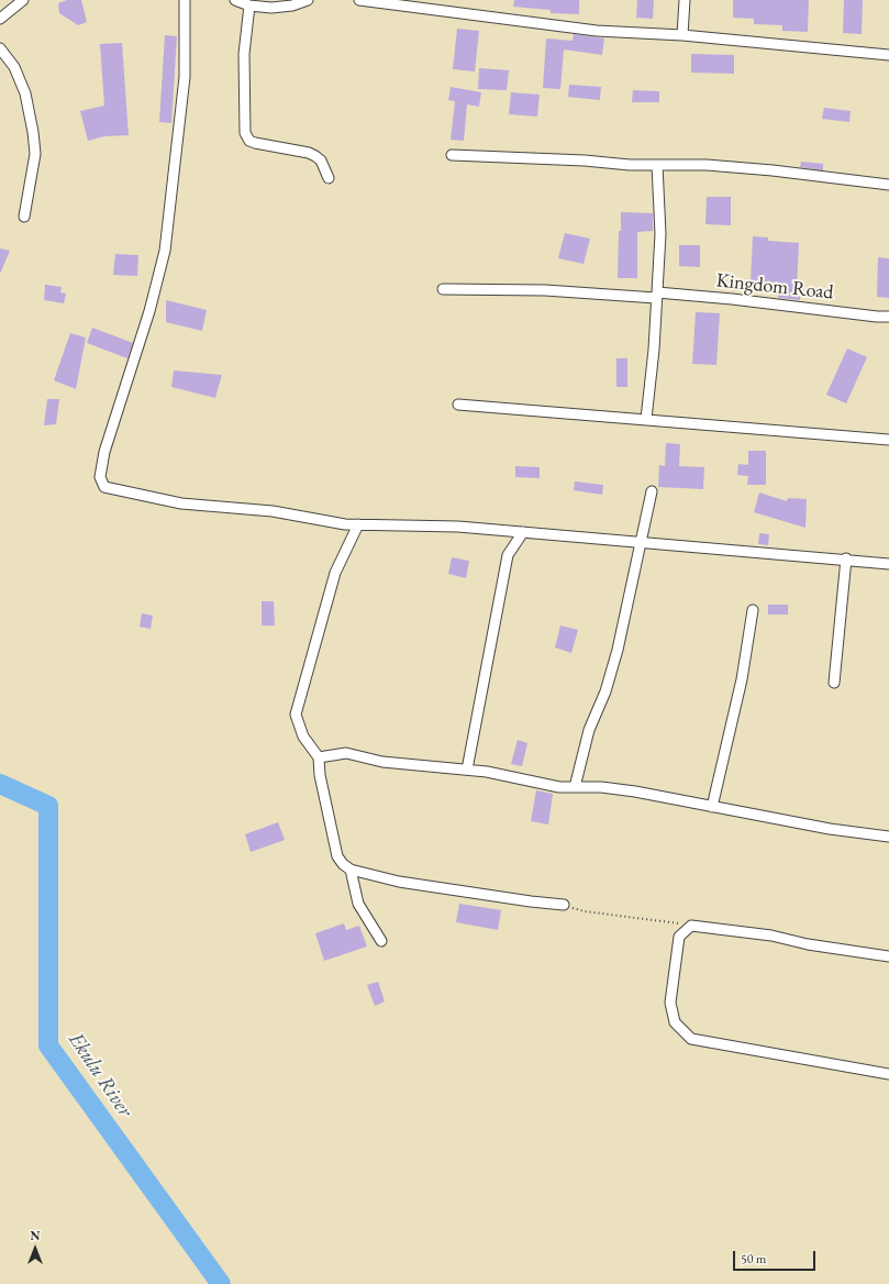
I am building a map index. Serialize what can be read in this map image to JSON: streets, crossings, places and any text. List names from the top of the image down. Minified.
{"streets":{"street":["Kingdom Road"]},"water":["Ekulu River"],"scale_bar":"50 m","north":"top"}
